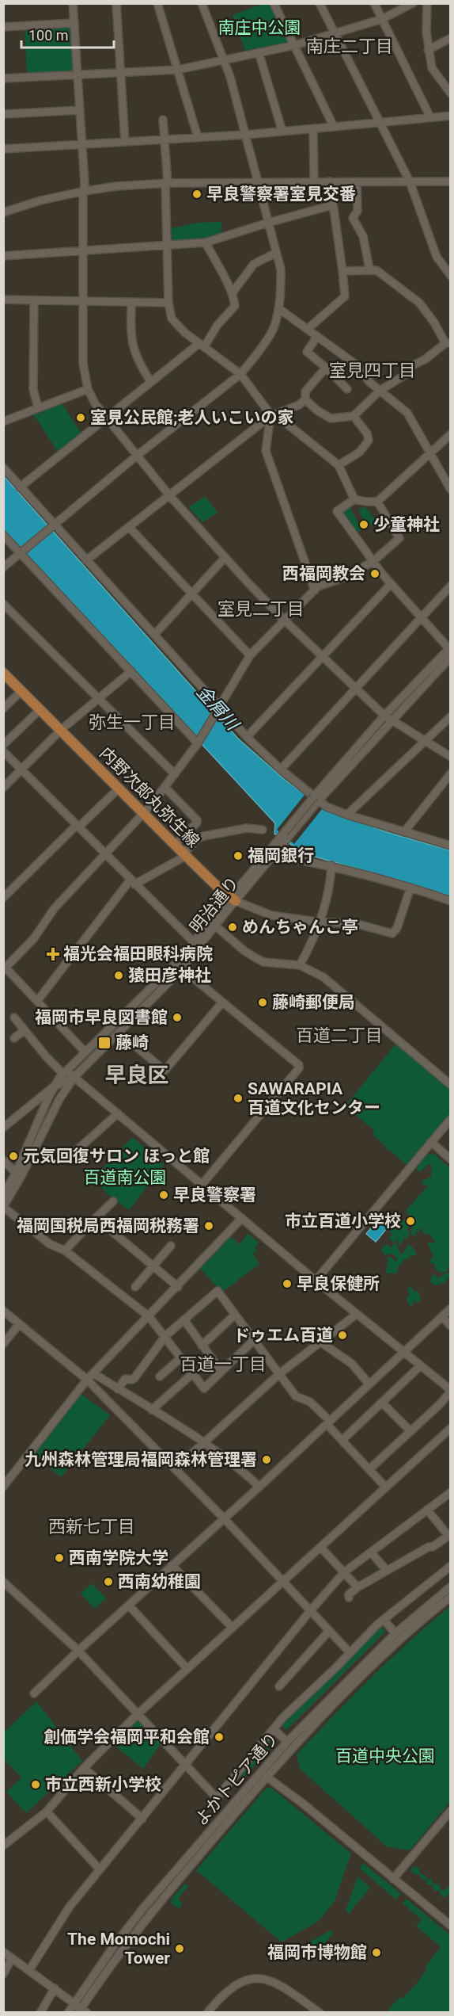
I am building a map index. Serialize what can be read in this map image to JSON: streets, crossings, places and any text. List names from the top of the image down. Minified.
{"streets":{"main road":["内野次郎丸弥生線"],"street":["明治通り","よかトピア通り"]},"crossings":[["内野次郎丸弥生線","明治通り"]],"districts":["南庄二丁目","室見四丁目","室見二丁目","弥生一丁目","百道二丁目","早良区","百道一丁目","西新七丁目"],"water":["金屑川"],"parks":["南庄中公園","百道南公園","百道中央公園"],"places":{"other":["早良警察署室見交番","室見公民館;老人いこいの家","少童神社","西福岡教会","福岡銀行","めんちゃんこ亭","猿田彦神社","藤崎郵便局","福岡市早良図書館","SAWARAPIA 百道文化センター","元気回復サロン ほっと館","早良警察署","市立百道小学校","福岡国税局西福岡税務署","早良保健所","ドゥエム百道","九州森林管理局福岡森林管理署","西南学院大学","西南幼稚園","創価学会福岡平和会館","市立西新小学校","The Momochi Tower","福岡市博物館"],"health":["福光会福田眼科病院"],"transit":["藤崎"]},"scale_bar":"100 m"}
